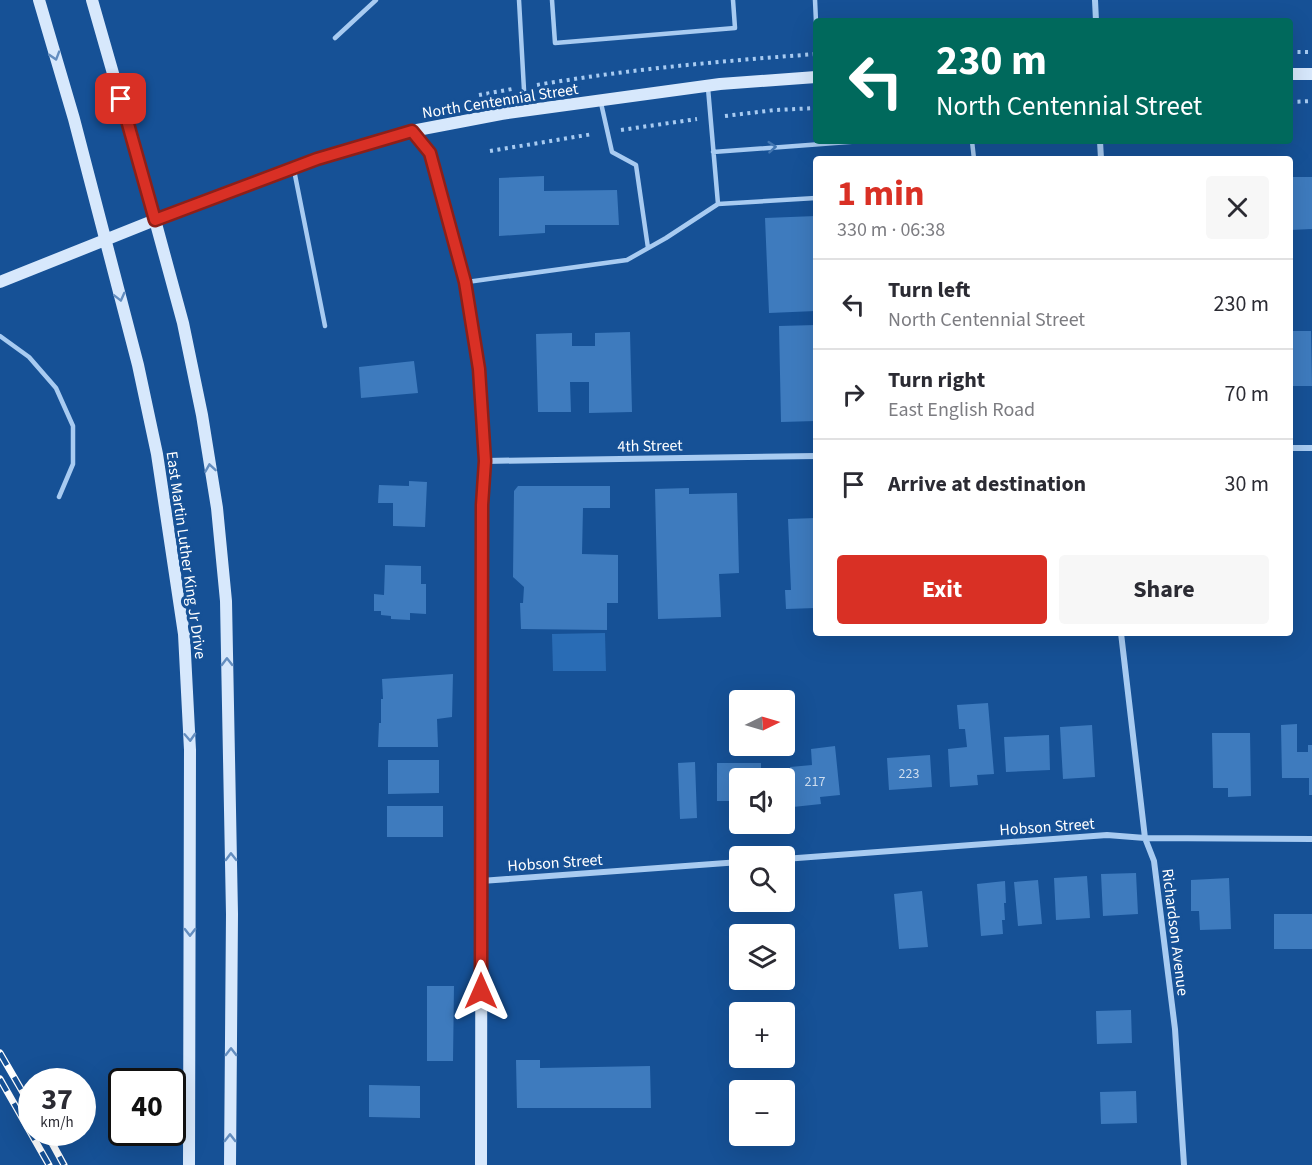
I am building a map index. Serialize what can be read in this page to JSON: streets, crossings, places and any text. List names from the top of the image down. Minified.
{"streets":{"main road":["North Centennial Street","East Martin Luther King Jr Drive"],"street":["4th Street","Hobson Street","Richardson Avenue"]},"crossings":[["North Centennial Street","East Martin Luther King Jr Drive"],["Hobson Street","Richardson Avenue"]],"house_numbers":["223","217"],"north":"right","page":{"turn":["230 m","North Centennial Street"],"heading":["1 min","330 m · 06:38"],"list":[{"name":"Turn left","note":"North Centennial Street","value":"230 m"},{"name":"Turn right","note":"East English Road","value":"70 m"},{"name":"Arrive at destination","value":"30 m"}],"buttons":["Exit","Share"],"map_buttons":["+","−"],"speed":"37 km/h","limit":"40"}}
